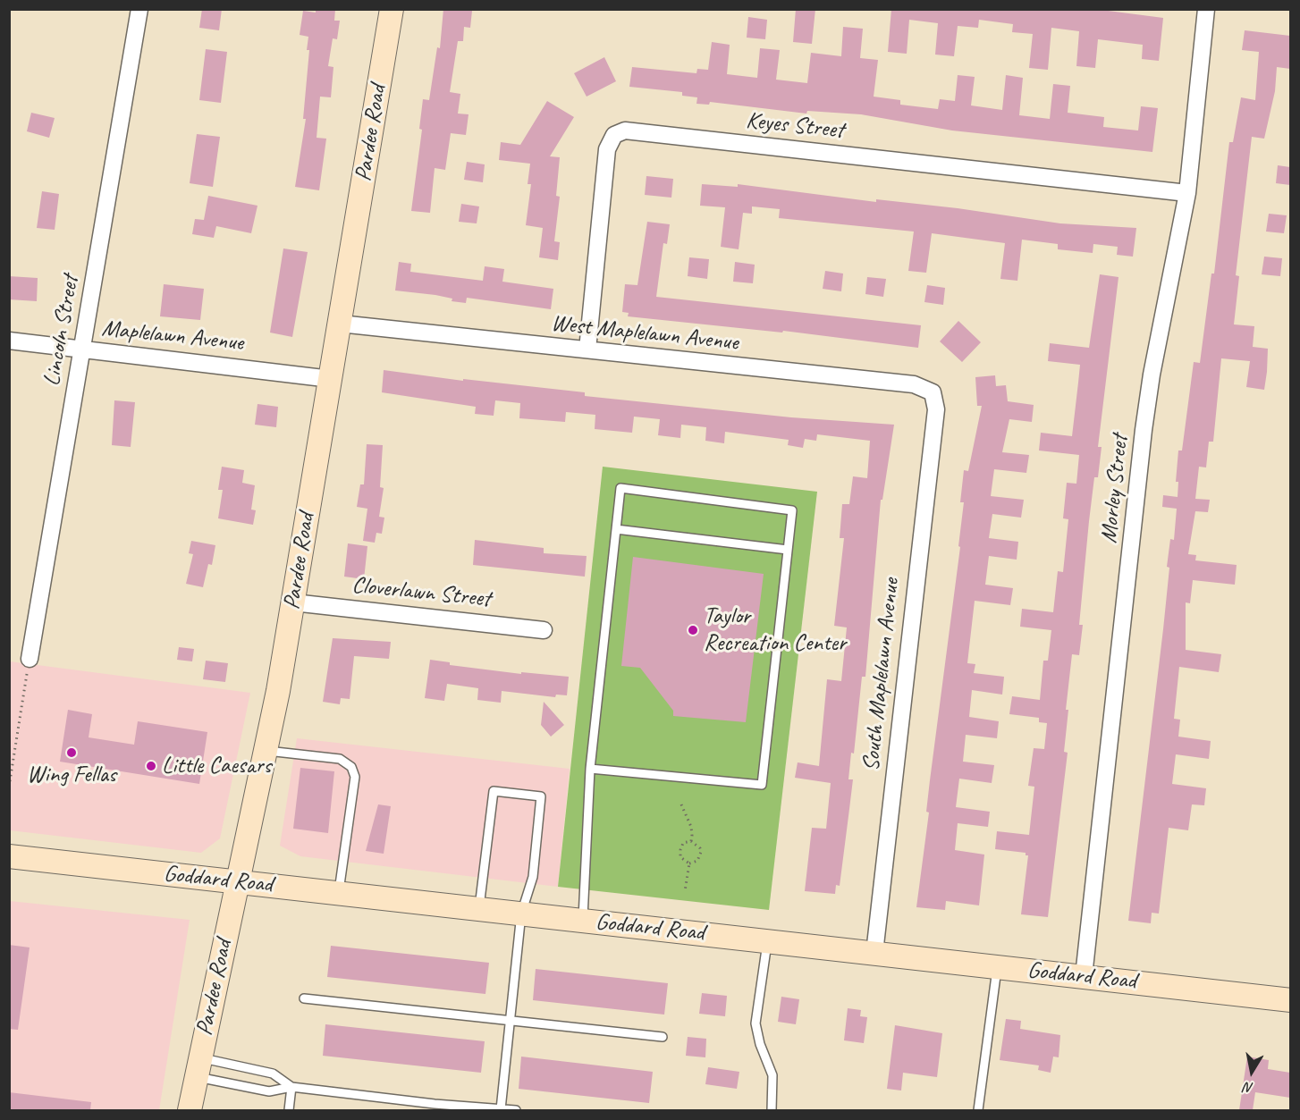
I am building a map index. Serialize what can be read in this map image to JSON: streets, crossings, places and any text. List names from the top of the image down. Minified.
{"streets":{"main road":["Pardee Road","Goddard Road"],"street":["Keyes Street","Lincoln Street","West Maplelawn Avenue","Maplelawn Avenue","Morley Street","Cloverlawn Street","South Maplelawn Avenue"]},"crossings":[["Keyes Street","West Maplelawn Avenue"],["Keyes Street","Morley Street"],["Pardee Road","West Maplelawn Avenue"],["Pardee Road","Maplelawn Avenue"],["Pardee Road","Cloverlawn Street"],["Pardee Road","Goddard Road"],["Lincoln Street","Maplelawn Avenue"],["West Maplelawn Avenue","South Maplelawn Avenue"],["Morley Street","Goddard Road"],["South Maplelawn Avenue","Goddard Road"]],"places":["Taylor Recreation Center","Wing Fellas","Little Caesars"],"north":"bottom"}
